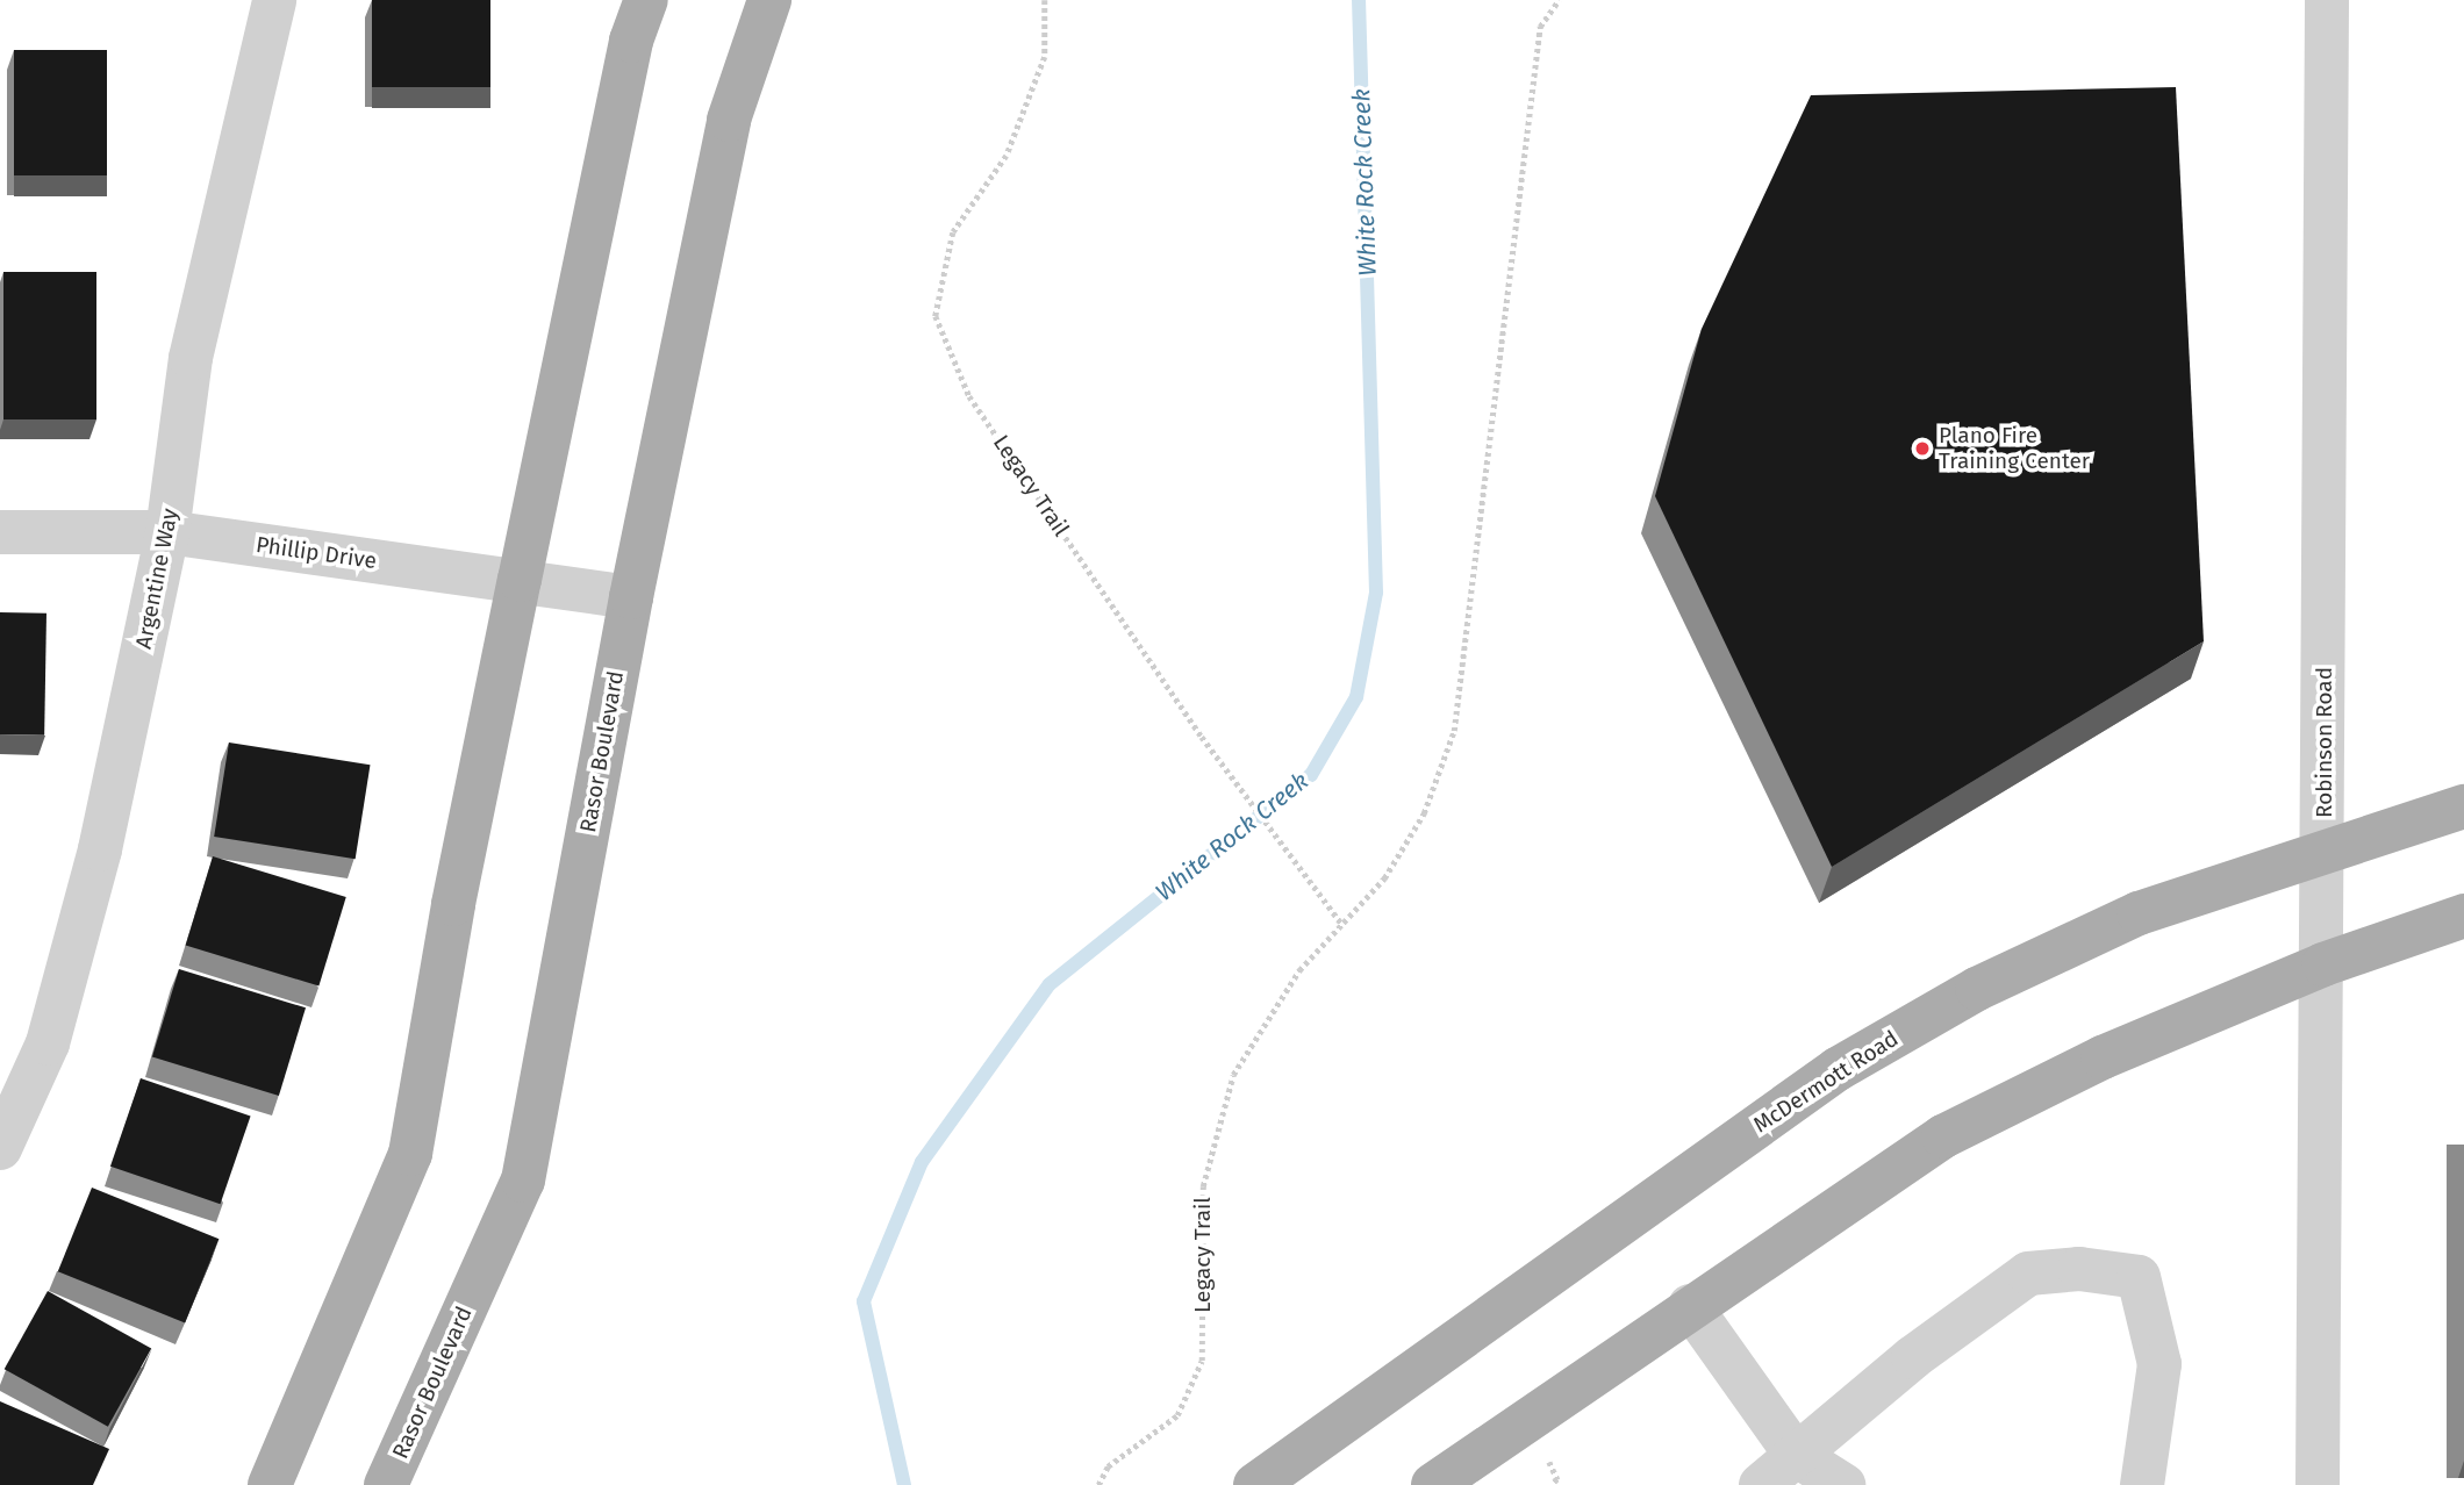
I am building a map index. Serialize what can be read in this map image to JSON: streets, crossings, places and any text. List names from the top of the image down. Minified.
{"streets":{"main road":["Rasor Boulevard","McDermott Road"],"street":["Phillip Drive","Argentine Way","Robinson Road"],"path":["Legacy Trail"]},"crossings":[["Phillip Drive","Argentine Way"],["Phillip Drive","Rasor Boulevard"],["Robinson Road","McDermott Road"]],"water":["White Rock Creek"],"places":["Plano Fire Training Center"]}
